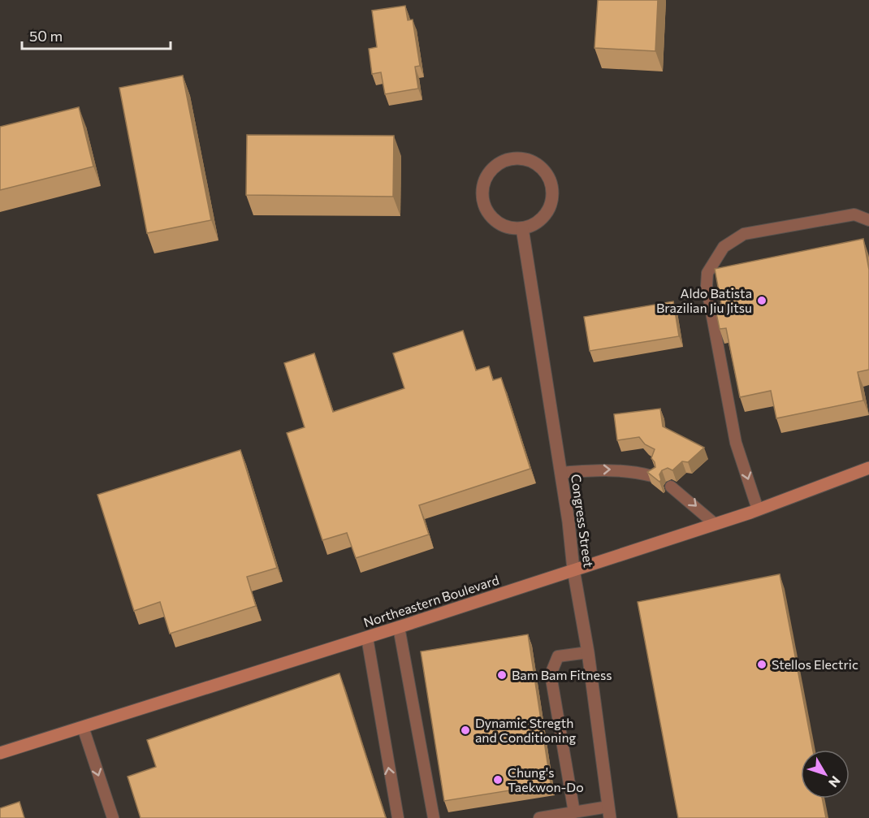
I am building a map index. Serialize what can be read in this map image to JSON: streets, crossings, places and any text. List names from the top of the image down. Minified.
{"streets":{"street":["Congress Street","Northeastern Boulevard"]},"crossings":[["Congress Street","Northeastern Boulevard"]],"places":["Aldo Batista Brazilian Jiu Jitsu","Stellos Electric","Bam Bam Fitness","Dynamic Stregth and Conditioning","Chung's Taekwon-Do"],"scale_bar":"50 m","north":"bottom right"}
